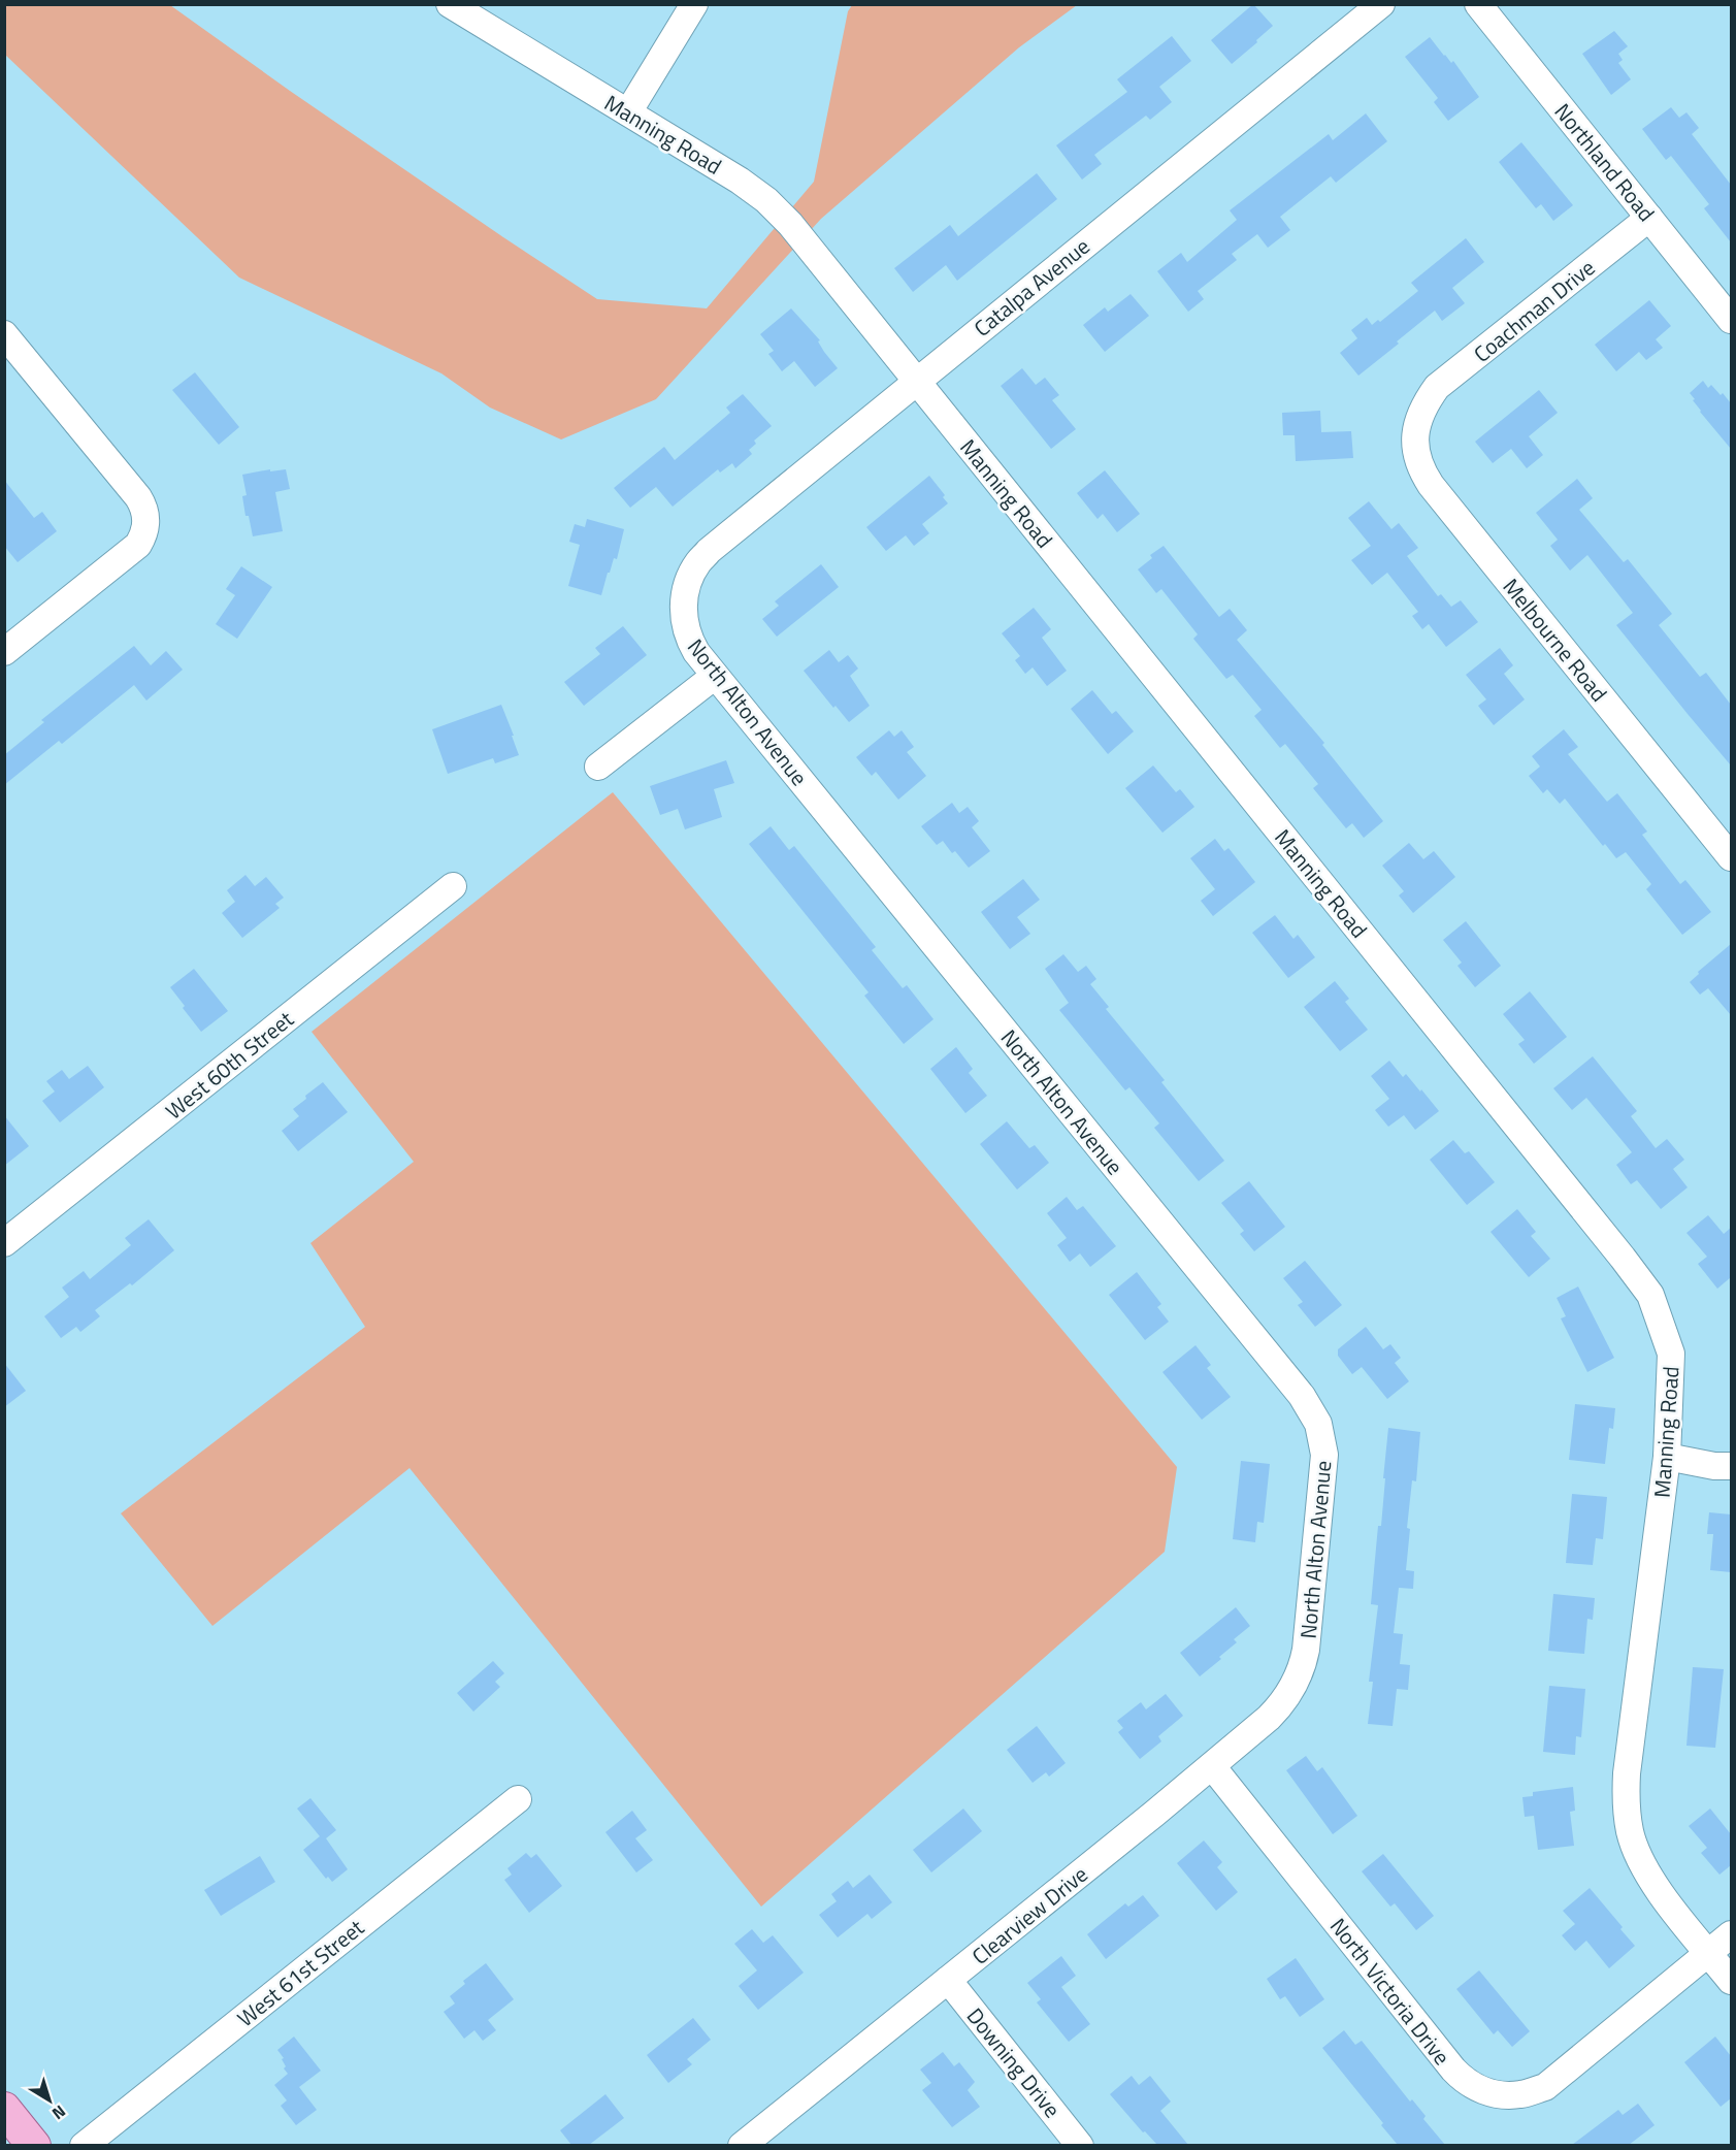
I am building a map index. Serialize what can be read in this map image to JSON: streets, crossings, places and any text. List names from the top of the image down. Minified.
{"streets":{"street":["Manning Road","Northland Road","Catalpa Avenue","Coachman Drive","Melbourne Road","North Alton Avenue","West 60th Street","Clearview Drive","West 61st Street","North Victoria Drive","Downing Drive"]},"crossings":[["Manning Road","Catalpa Avenue"],["Manning Road","North Victoria Drive"],["Northland Road","Coachman Drive"],["Catalpa Avenue","North Alton Avenue"],["Coachman Drive","Melbourne Road"],["North Alton Avenue","Clearview Drive"],["Clearview Drive","North Victoria Drive"],["Clearview Drive","Downing Drive"]],"north":"bottom right"}
